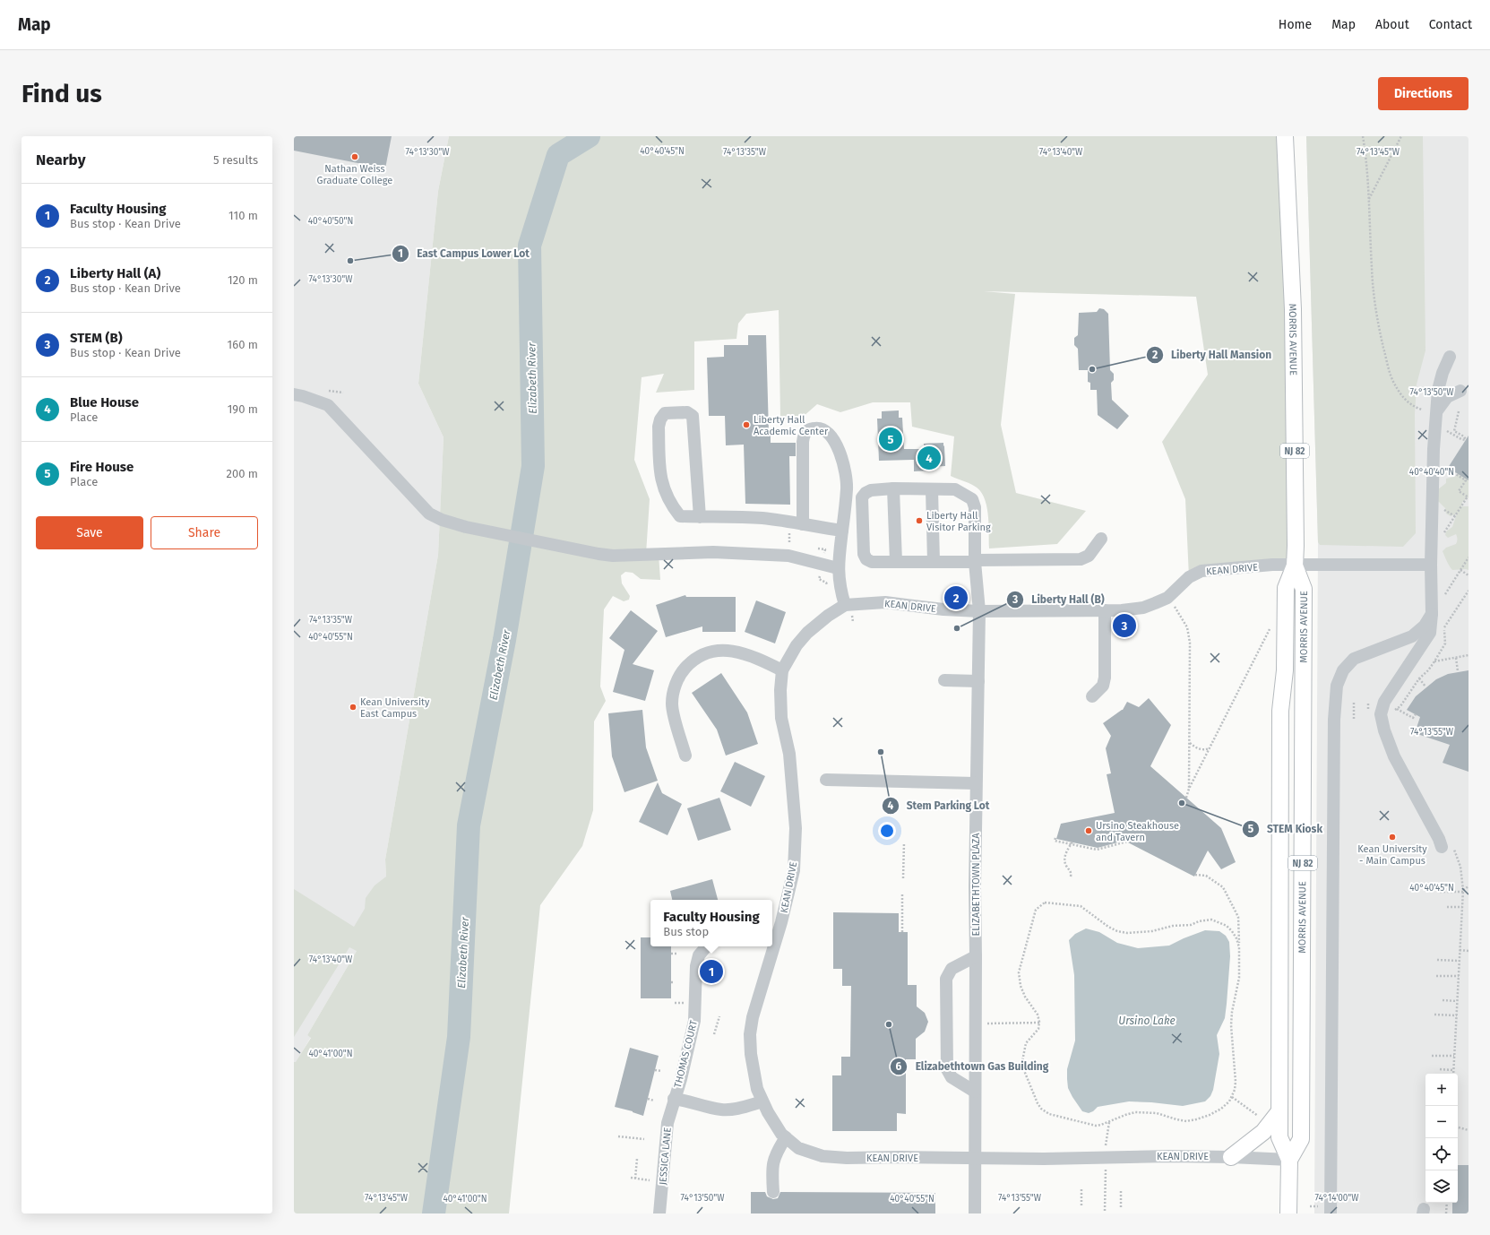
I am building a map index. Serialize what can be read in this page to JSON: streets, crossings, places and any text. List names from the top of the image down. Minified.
{"streets":{"main road":["MORRIS AVENUE","NJ 82"],"street":["KEAN DRIVE","ELIZABETHTOWN PLAZA","THOMAS COURT","JESSICA LANE"]},"crossings":[["MORRIS AVENUE","KEAN DRIVE"],["KEAN DRIVE","ELIZABETHTOWN PLAZA"],["KEAN DRIVE","THOMAS COURT"],["THOMAS COURT","JESSICA LANE"]],"water":["Elizabeth River","Ursino Lake"],"places":["Nathan Weiss Graduate College","East Campus Lower Lot","Liberty Hall Mansion","Liberty Hall Academic Center","Liberty Hall Visitor Parking","Liberty Hall (B)","Kean University East Campus","Stem Parking Lot","STEM Kiosk","Ursino Steakhouse and Tavern","Kean University - Main Campus","Elizabethtown Gas Building"],"page":{"header":"Map","nav":["Home","Map","About","Contact"],"buttons":["Directions",["Save","Share"]],"title":"Find us","heading":["Nearby","5 results"],"list":[{"mark":"1","name":"Faculty Housing","note":"Bus stop · Kean Drive","value":"110 m"},{"mark":"2","name":"Liberty Hall (A)","note":"Bus stop · Kean Drive","value":"120 m"},{"mark":"3","name":"STEM (B)","note":"Bus stop · Kean Drive","value":"160 m"},{"mark":"4","name":"Blue House","note":"Place","value":"190 m"},{"mark":"5","name":"Fire House","note":"Place","value":"200 m"}],"pins":["5","4","2","3","1"],"popup":["Faculty Housing","Bus stop"],"map_buttons":["+","−"]},"coordinates":["40°40'45\"N","74°13'30\"W","74°13'35\"W","74°13'40\"W","74°13'45\"W","40°40'50\"N","74°13'50\"W","40°40'40\"N","40°40'55\"N","74°13'55\"W","40°41'00\"N","74°14'00\"W"]}
